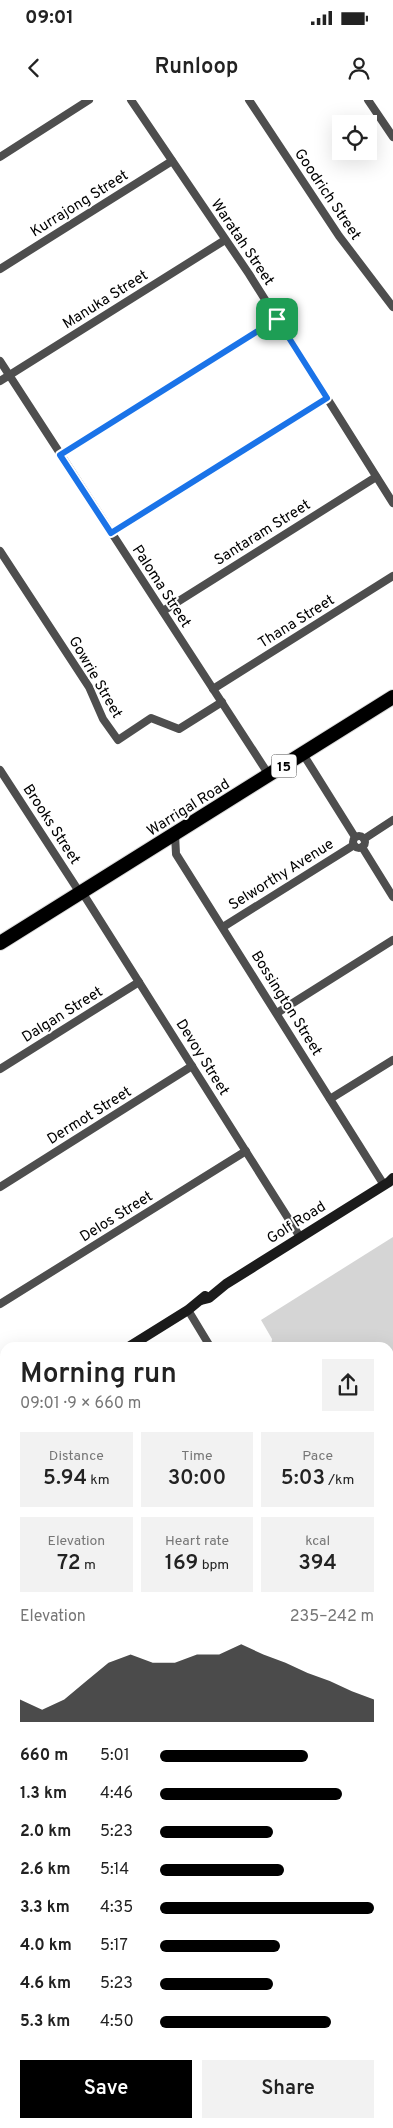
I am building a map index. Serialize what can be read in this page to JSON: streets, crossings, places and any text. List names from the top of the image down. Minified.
{"streets":{"highway":["15","Warrigal Road"],"street":["Goodrich Street","Kurrajong Street","Waratah Street","Manuka Street","Santaram Street","Paloma Street","Thana Street","Gowrie Street","Brooks Street","Selworthy Avenue","Bossington Street","Dalgan Street","Devoy Street","Dermot Street","Delos Street","Golf Road"]},"crossings":[["Kurrajong Street","Waratah Street"],["Waratah Street","Manuka Street"],["Waratah Street","Santaram Street"],["Manuka Street","Paloma Street"],["Santaram Street","Paloma Street"],["Paloma Street","Thana Street"],["Paloma Street","Gowrie Street"],["Paloma Street","Warrigal Road"],["Warrigal Road","Brooks Street"],["Warrigal Road","Bossington Street"],["Warrigal Road","Devoy Street"],["Brooks Street","Devoy Street"],["Selworthy Avenue","Bossington Street"],["Bossington Street","Golf Road"],["Dalgan Street","Devoy Street"],["Devoy Street","Dermot Street"],["Devoy Street","Delos Street"],["Devoy Street","Golf Road"]],"page":{"status":"09:01","header":"Runloop","heading":["Morning run","09:01 · 9 × 660 m"],"stats":[["Distance","5.94 km"],["Time","30:00"],["Pace","5:03 /km"],["Elevation","72 m"],["Heart rate","169 bpm"],["kcal","394"]],"chart":["Elevation","235–242 m"],"list":[{"name":"660 m","note":"5:01"},{"name":"1.3 km","note":"4:46"},{"name":"2.0 km","note":"5:23"},{"name":"2.6 km","note":"5:14"},{"name":"3.3 km","note":"4:35"},{"name":"4.0 km","note":"5:17"},{"name":"4.6 km","note":"5:23"},{"name":"5.3 km","note":"4:50"}],"buttons":["Save","Share"]}}
